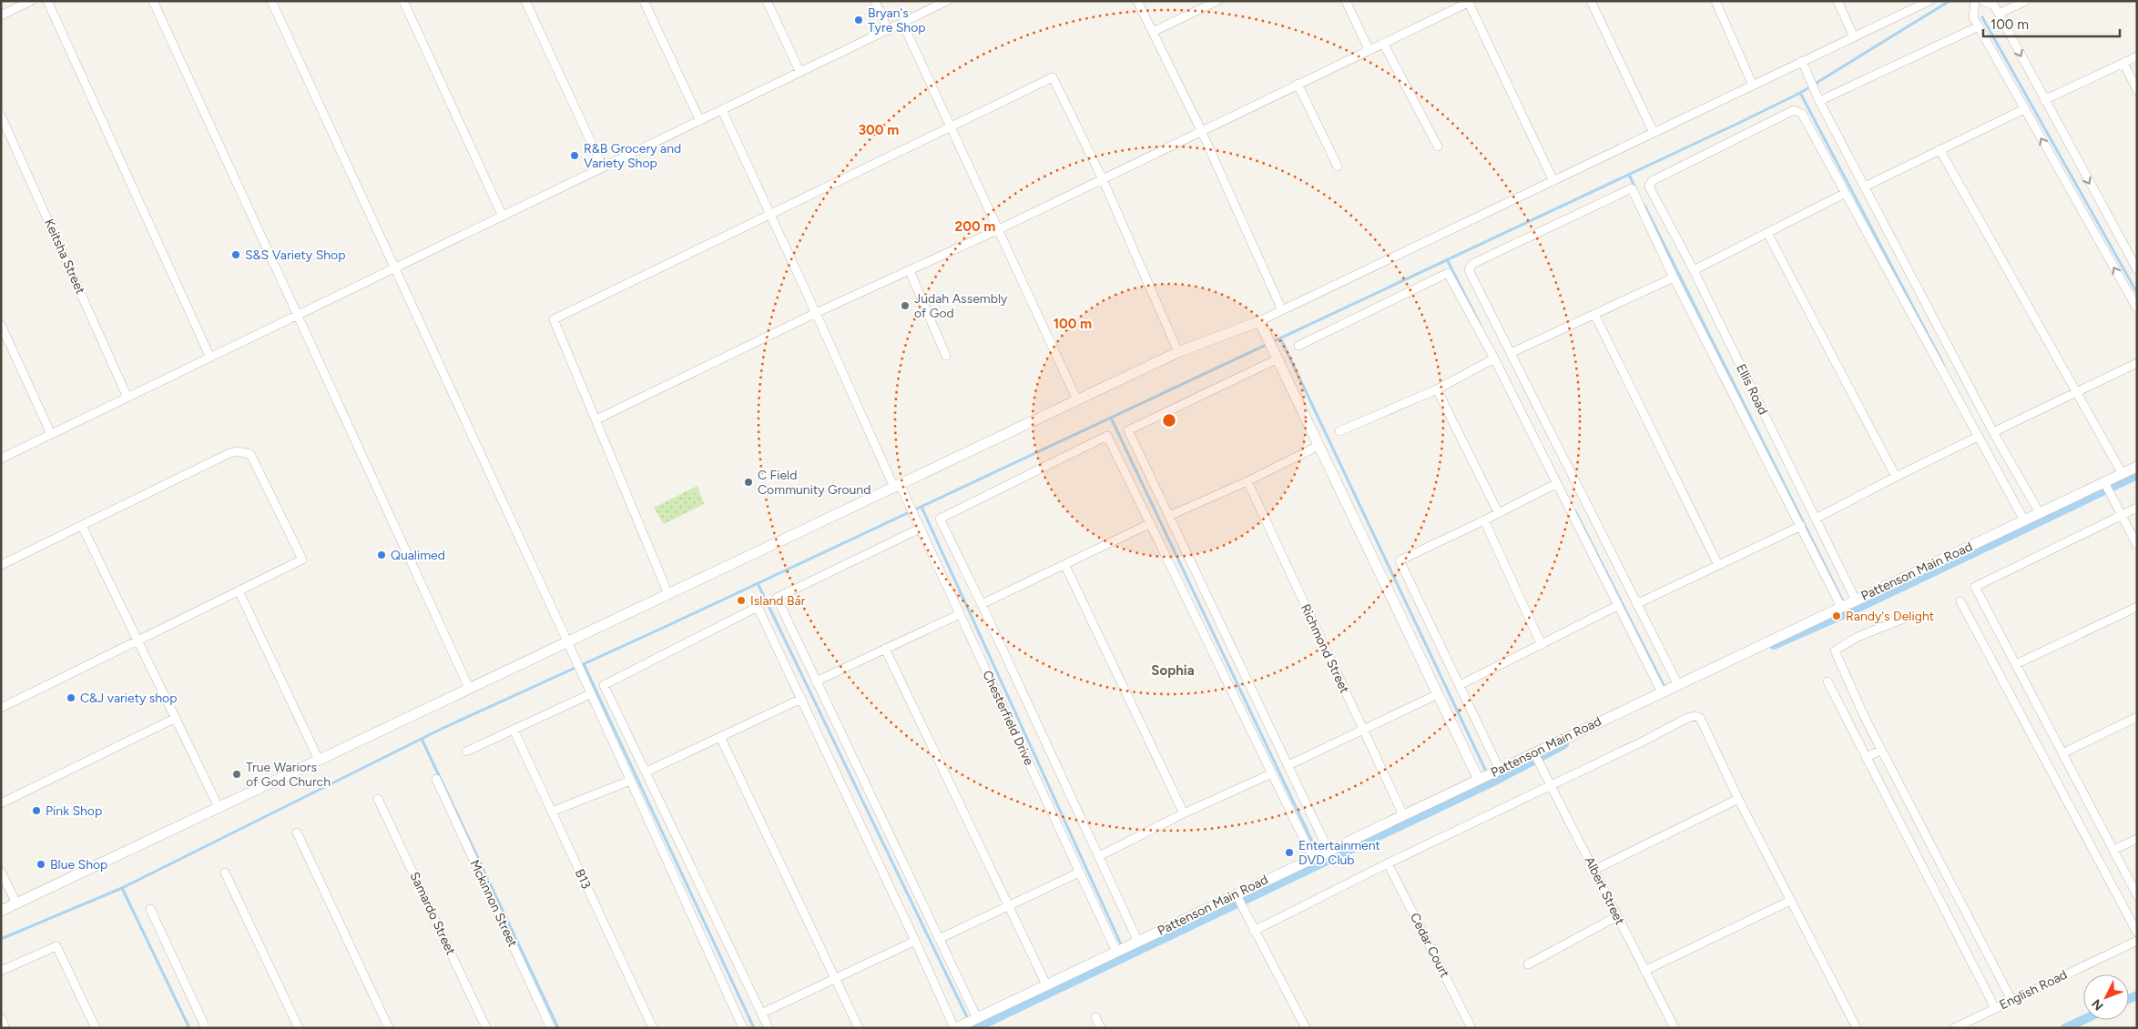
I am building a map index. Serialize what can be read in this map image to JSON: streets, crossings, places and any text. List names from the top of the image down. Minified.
{"streets":{"street":["Keitsha Street","Ellis Road","Pattenson Main Road","Richmond Street","Chesterfield Drive","B13","Albert Street","Mckinnon Street","Samardo Street","Cedar Court","English Road"]},"crossings":[["Ellis Road","Pattenson Main Road"],["Pattenson Main Road","Richmond Street"],["Pattenson Main Road","Chesterfield Drive"],["Pattenson Main Road","Albert Street"]],"districts":["Sophia"],"places":["Bryan's Tyre Shop","R&B Grocery and Variety Shop","S&S Variety Shop","Judah Assembly of God","C Field Community Ground","Qualimed","Island Bar","Randy's Delight","C&J variety shop","True Wariors of God Church","Pink Shop","Entertainment DVD Club","Blue Shop"],"scale_bar":"100 m","north":"bottom left","rings":["300 m","200 m","100 m"]}
